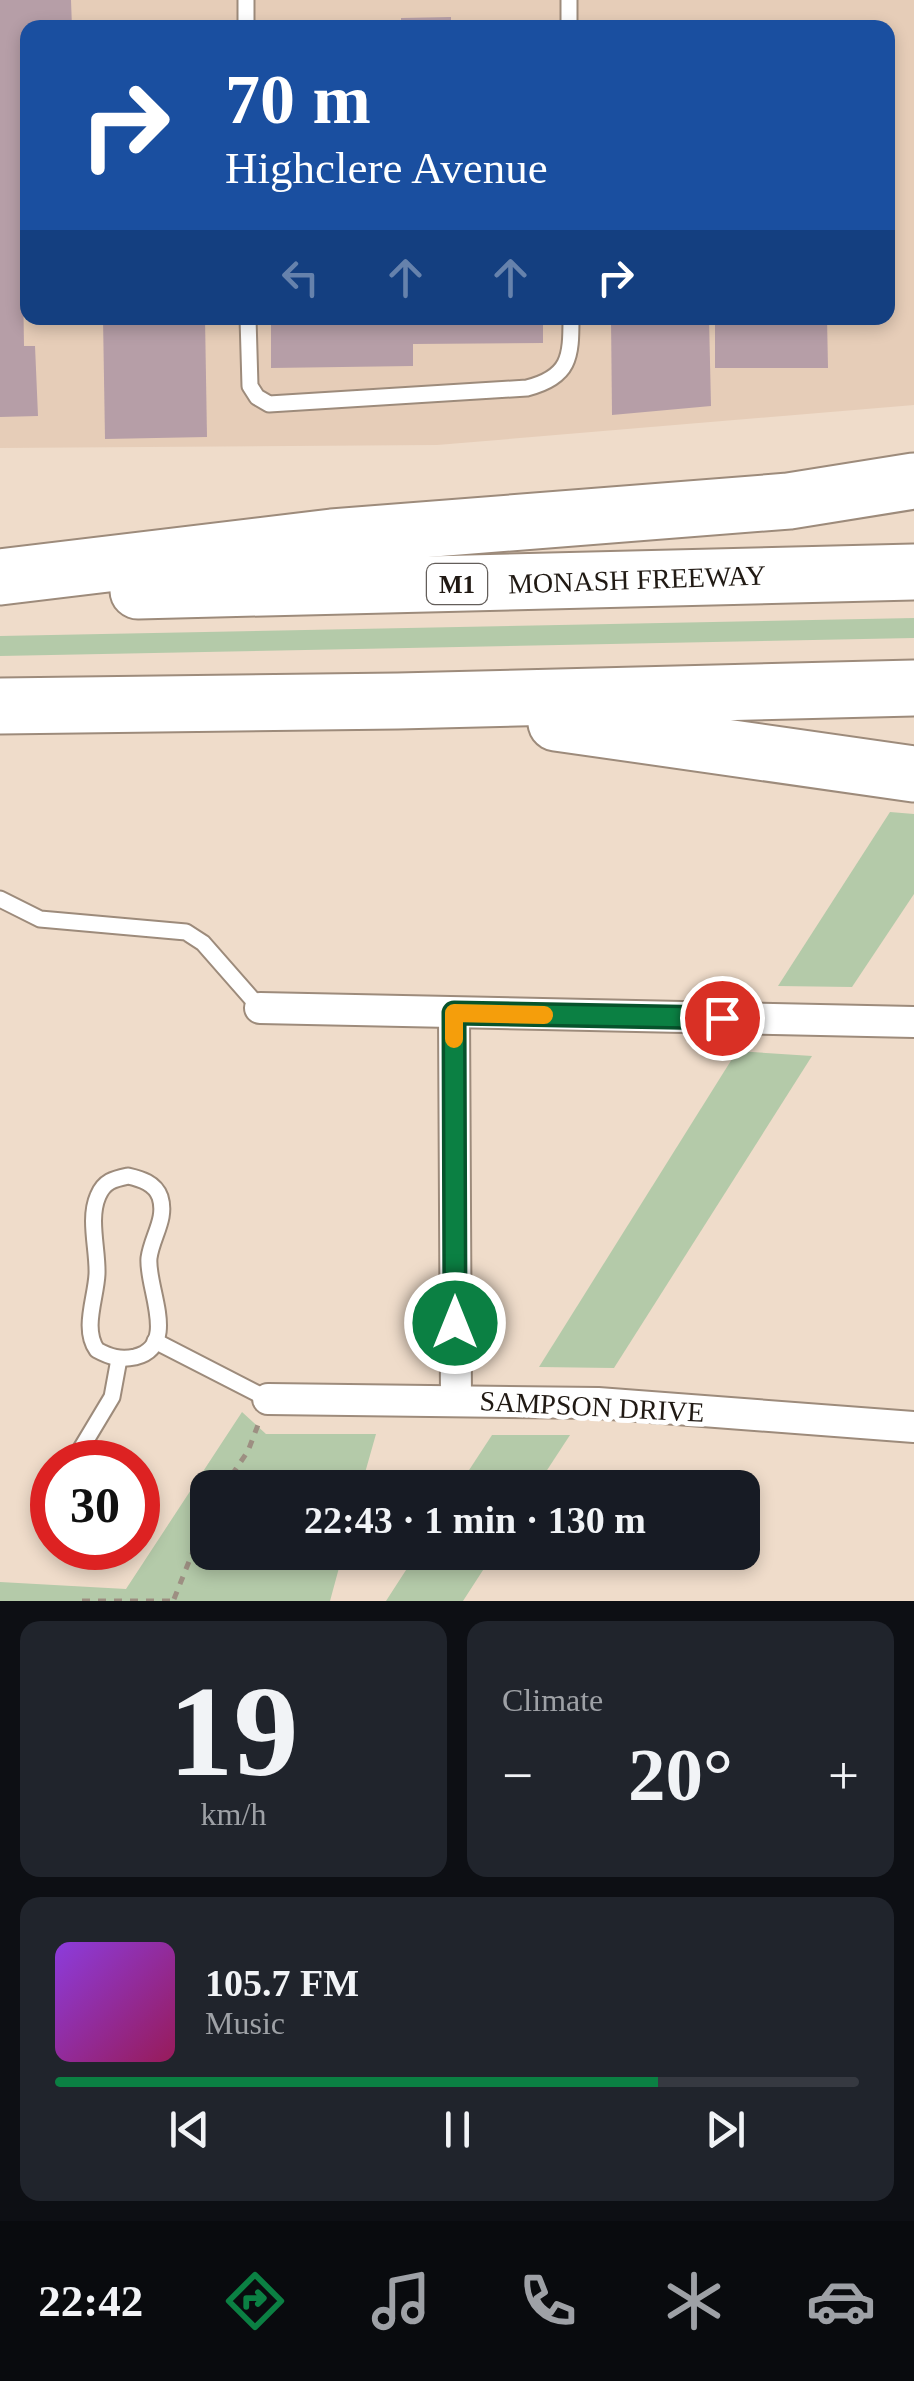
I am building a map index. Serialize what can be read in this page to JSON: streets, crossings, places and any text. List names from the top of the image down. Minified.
{"streets":{"highway":["MONASH FREEWAY","M1"],"street":["SAMPSON DRIVE"]},"page":{"turn":["70 m","Highclere Avenue"],"limit":"30","trip":"22:43 · 1 min · 130 m","tile":[["19","km/h"],"Climate"],"heat":["−","20°","+"],"song":["105.7 FM","Music"],"tabs":"22:42"}}
